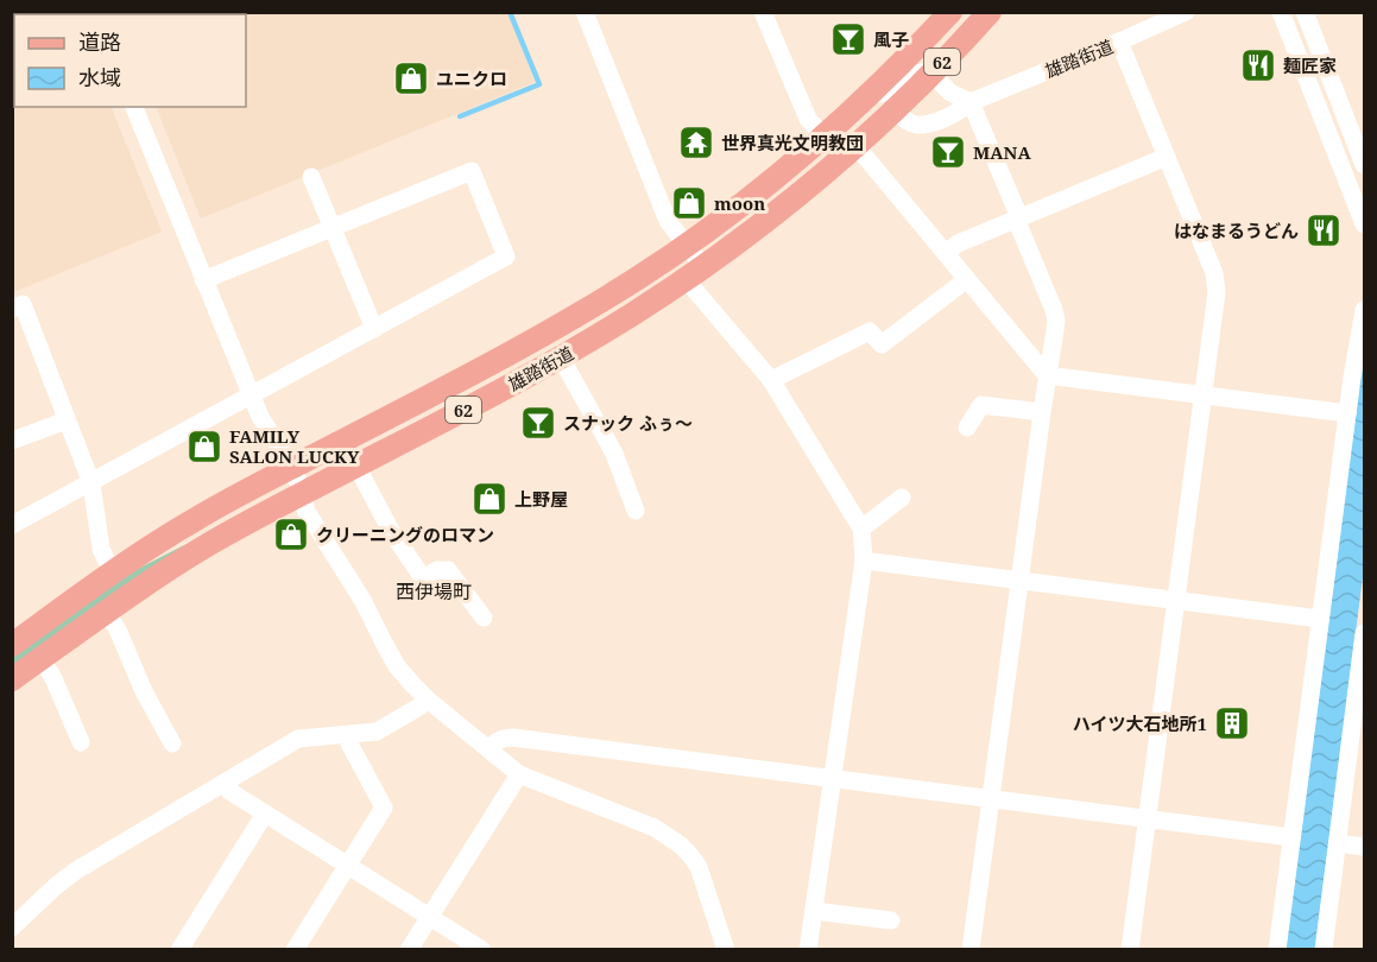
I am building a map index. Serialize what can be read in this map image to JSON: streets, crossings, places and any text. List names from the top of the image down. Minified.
{"streets":{"main road":["雄踏街道","62"]},"crossings":[["雄踏街道","62"]],"districts":["西伊場町"],"places":{"bar":["風子","MANA","スナック ふぅ～"],"restaurant":["麺匠家","はなまるうどん"],"shop":["ユニクロ","moon","FAMILY SALON LUCKY","上野屋","クリーニングのロマン"],"temple":["世界真光文明教団"],"building":["ハイツ大石地所1"]},"legend":["道路","水域"]}
